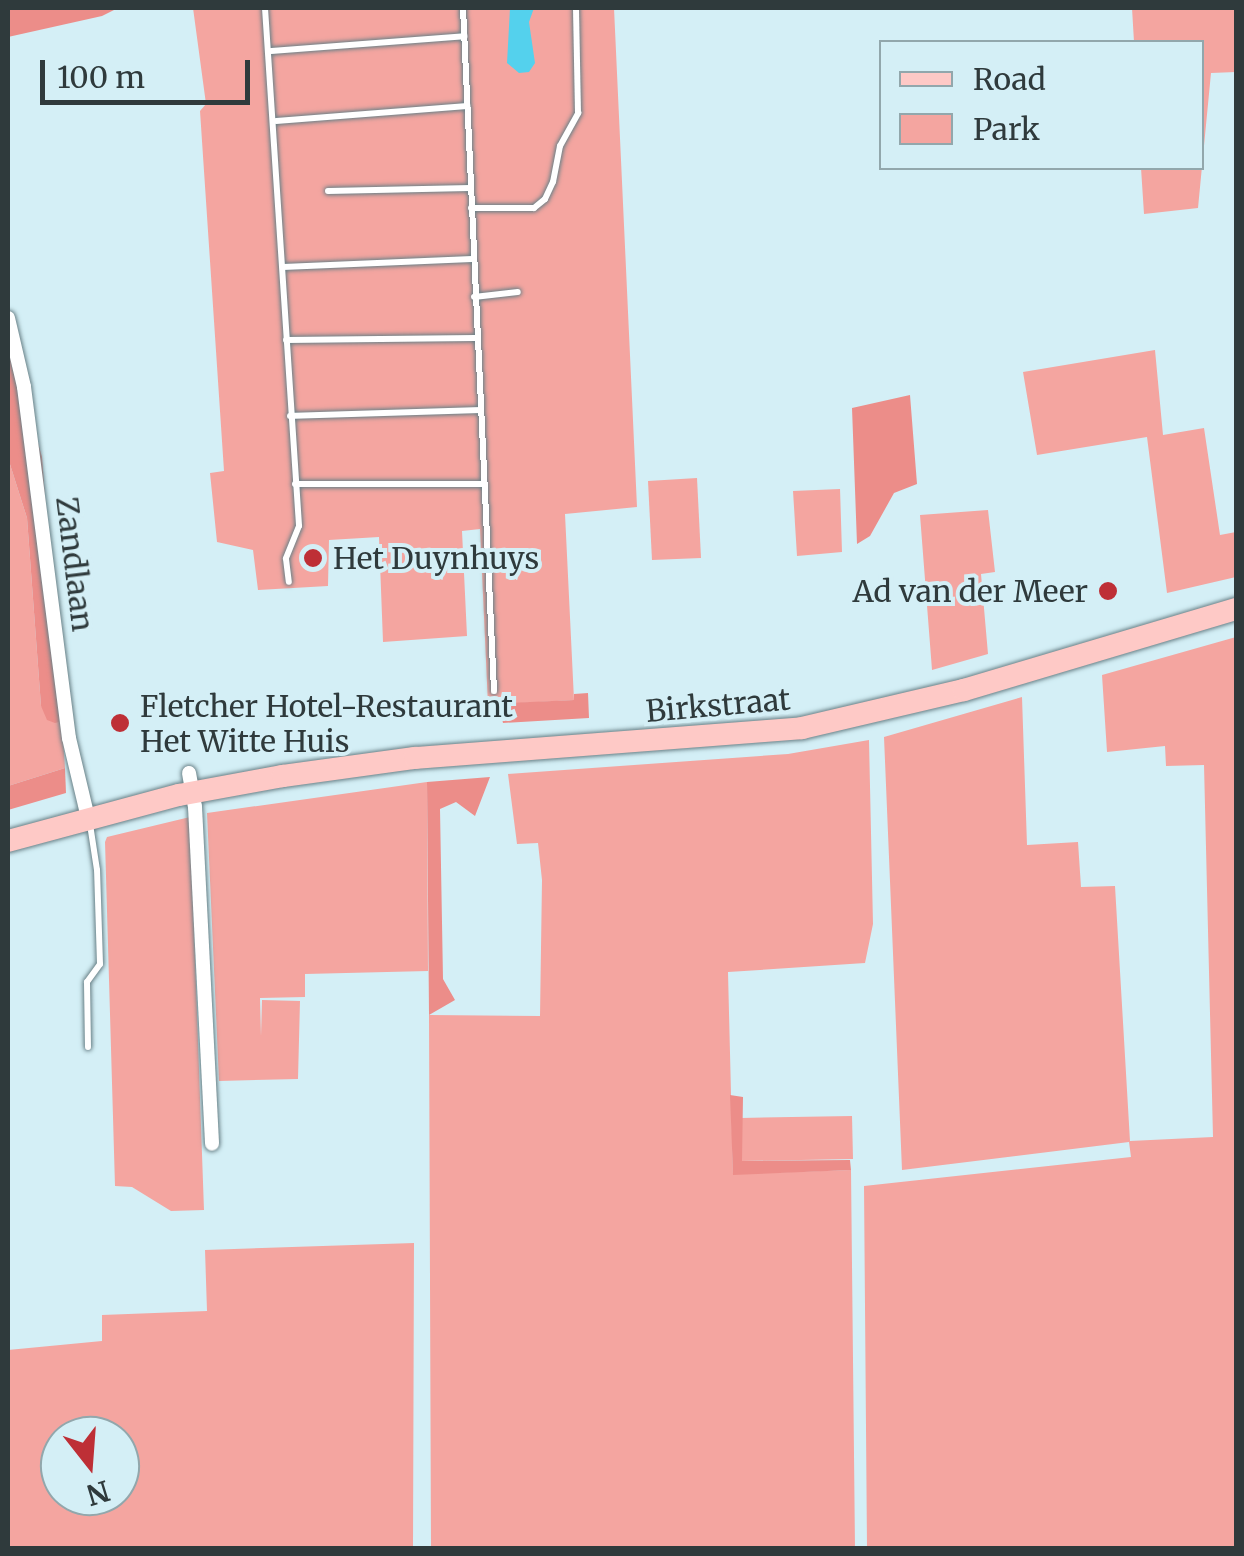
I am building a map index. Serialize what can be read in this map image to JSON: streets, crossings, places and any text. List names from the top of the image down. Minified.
{"streets":{"main road":["Birkstraat"],"street":["Zandlaan"]},"crossings":[["Zandlaan","Birkstraat"]],"places":["Het Duynhuys","Ad van der Meer","Fletcher Hotel-Restaurant Het Witte Huis"],"legend":["Road","Park"],"scale_bar":"100 m","north":"bottom"}
